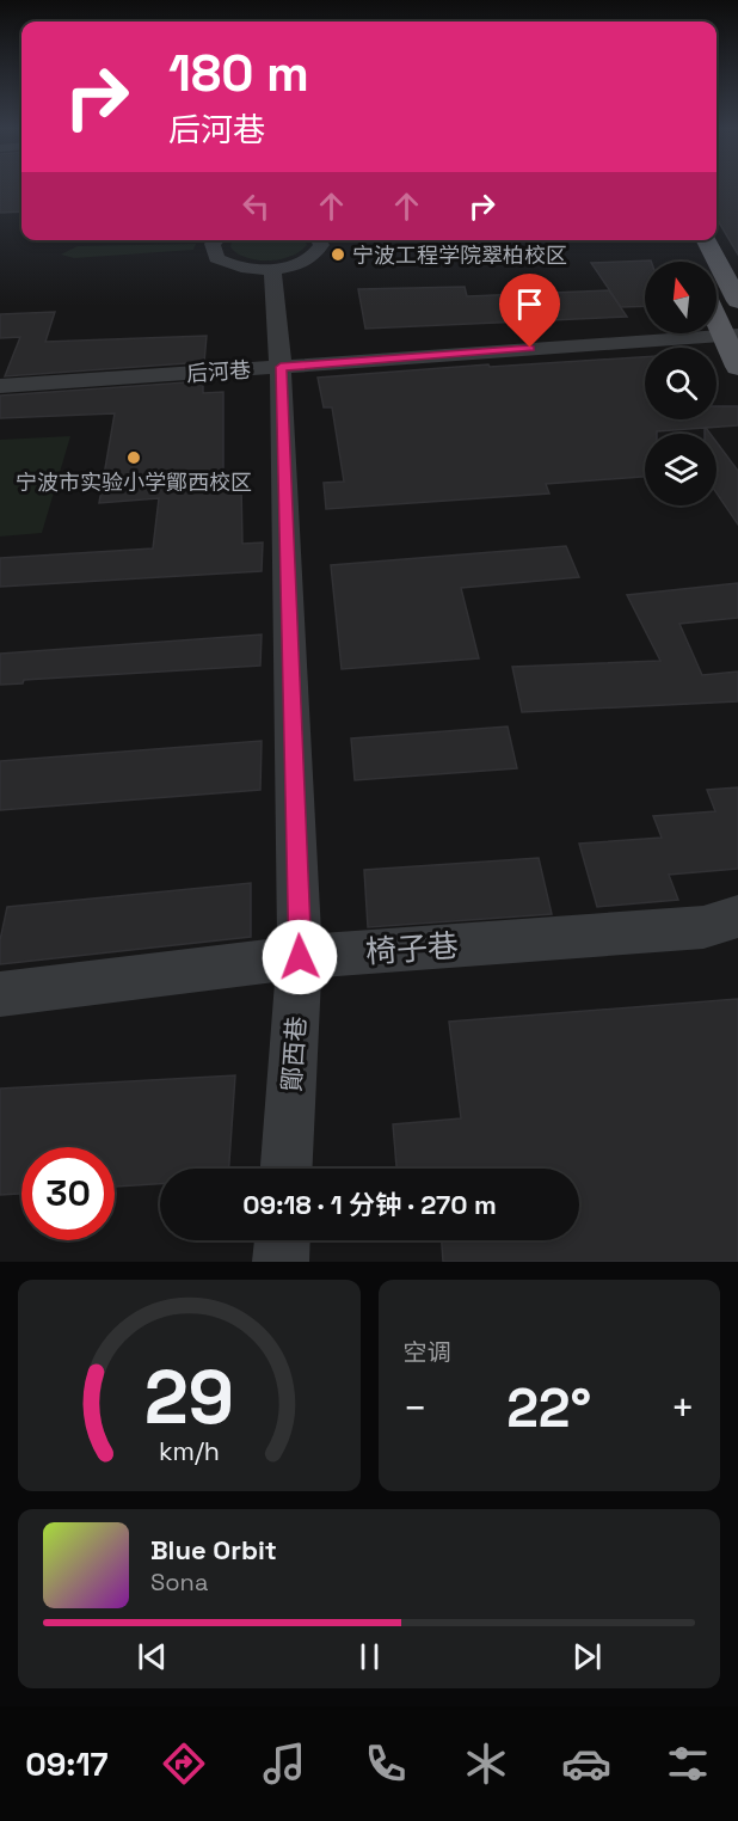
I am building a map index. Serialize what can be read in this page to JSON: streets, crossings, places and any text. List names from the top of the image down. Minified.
{"streets":{"street":["后河巷","椅子巷","鄮西巷"]},"crossings":[["后河巷","鄮西巷"],["椅子巷","鄮西巷"]],"places":["宁波工程学院翠柏校区","宁波市实验小学鄮西校区"],"north":"top","page":{"turn":["180 m","后河巷"],"limit":"30","trip":"09:18 · 1 分钟 · 270 m","tile":"空调","heat":["−","22°","+"],"song":["Blue Orbit","Sona"],"tabs":"09:17","gauge":["29","km/h"]}}
